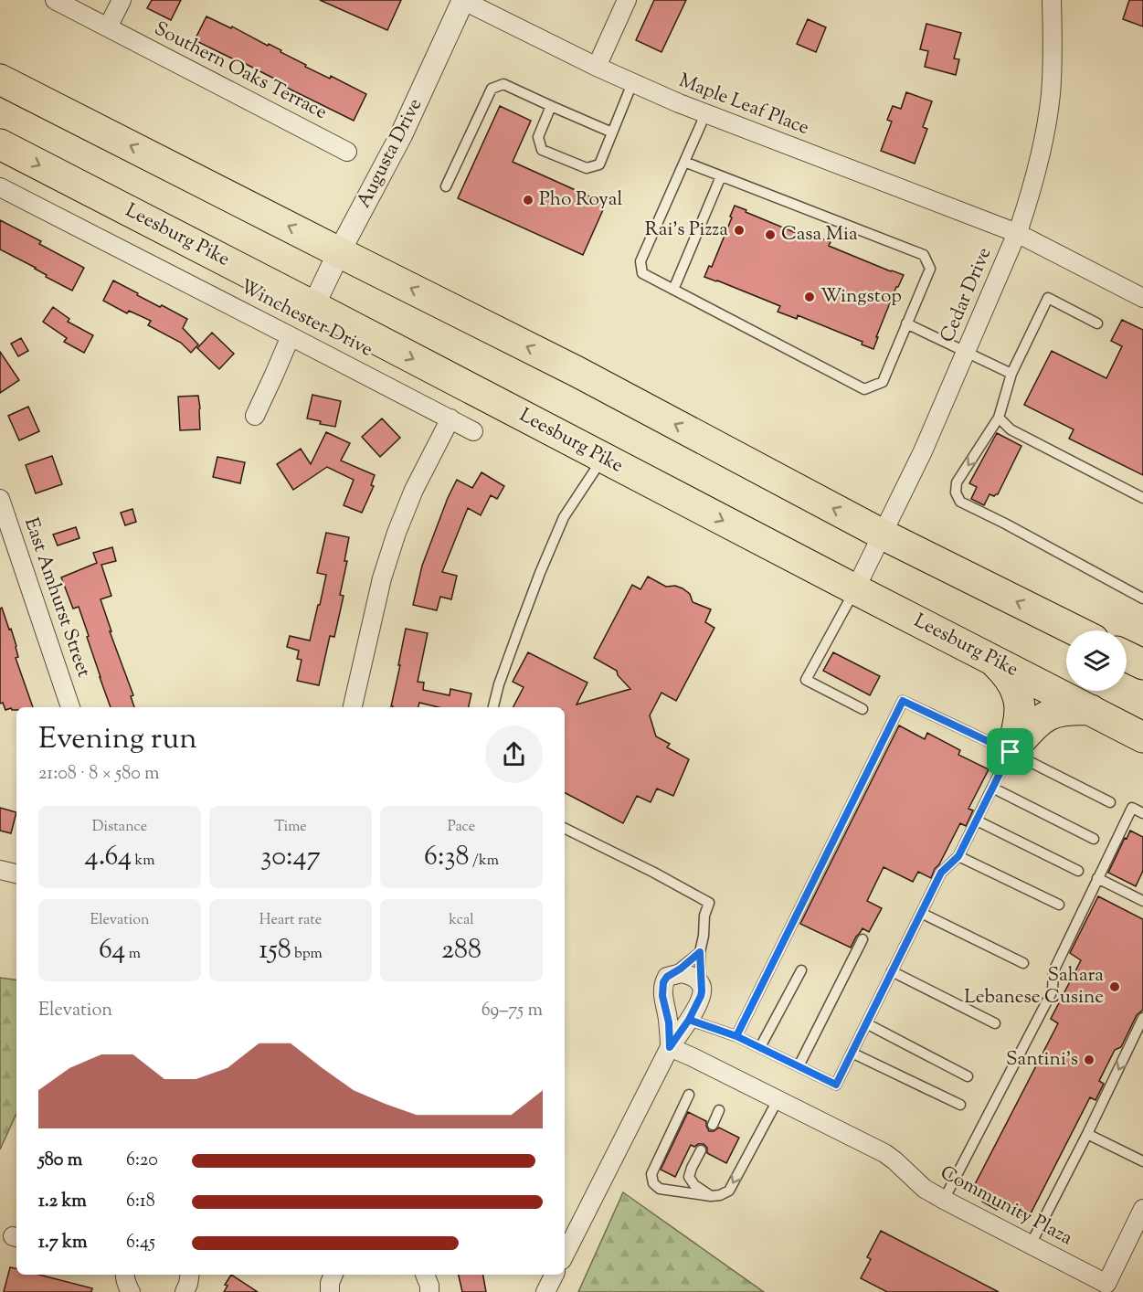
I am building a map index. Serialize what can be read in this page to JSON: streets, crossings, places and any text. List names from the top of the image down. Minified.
{"streets":{"highway":["Leesburg Pike"],"street":["Southern Oaks Terrace","Maple Leaf Place","Augusta Drive","Cedar Drive","Winchester Drive","East Amhurst Street","Community Plaza"]},"crossings":[["Maple Leaf Place","Augusta Drive"],["Maple Leaf Place","Cedar Drive"],["Augusta Drive","Leesburg Pike"],["Leesburg Pike","Cedar Drive"]],"places":["Pho Royal","Rai's Pizza","Casa Mia","Wingstop","Sahara Lebanese Cusine","Santini's"],"page":{"heading":["Evening run","21:08 · 8 × 580 m"],"stats":[["Distance","4.64 km"],["Time","30:47"],["Pace","6:38 /km"],["Elevation","64 m"],["Heart rate","158 bpm"],["kcal","288"]],"chart":["Elevation","69–75 m"],"list":[{"name":"580 m","note":"6:20"},{"name":"1.2 km","note":"6:18"},{"name":"1.7 km","note":"6:45"}]}}
